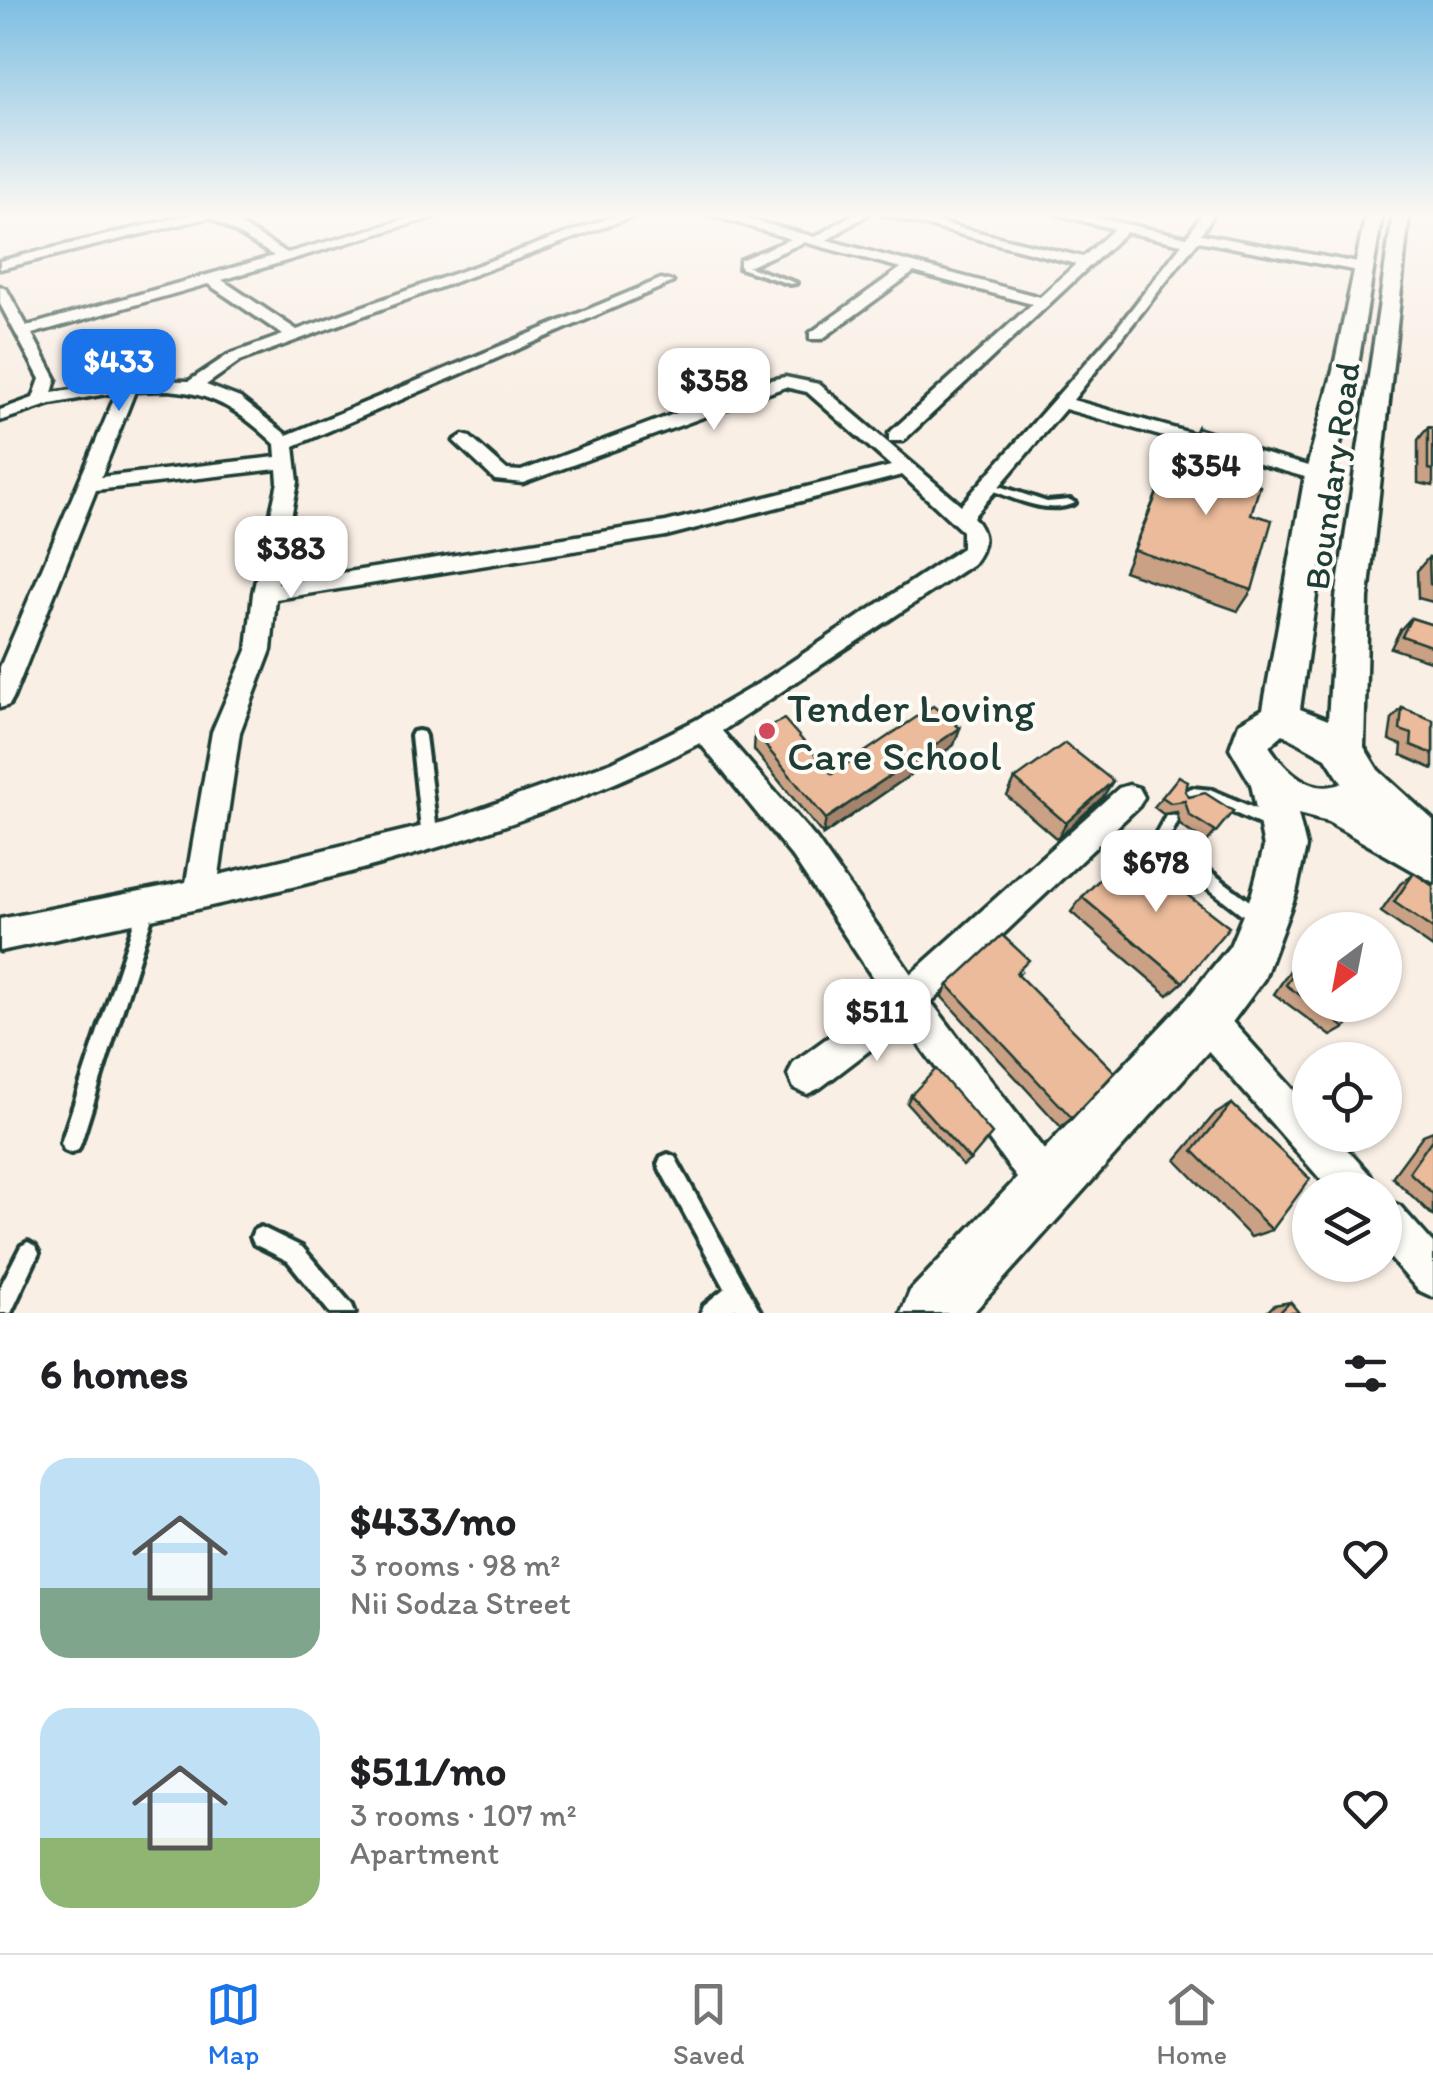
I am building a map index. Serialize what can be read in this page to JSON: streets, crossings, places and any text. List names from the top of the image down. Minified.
{"streets":{"main road":["Boundary Road"]},"places":["Tender Loving Care School"],"north":"bottom left","page":{"price":["$433","$358","$354","$383","$678","$511"],"heading":"6 homes","list":[{"name":"$433/mo","note":"3 rooms · 98 m² · Nii Sodza Street"},{"name":"$511/mo","note":"3 rooms · 107 m² · Apartment"}],"tabs":["Map","Saved","Home"]}}
